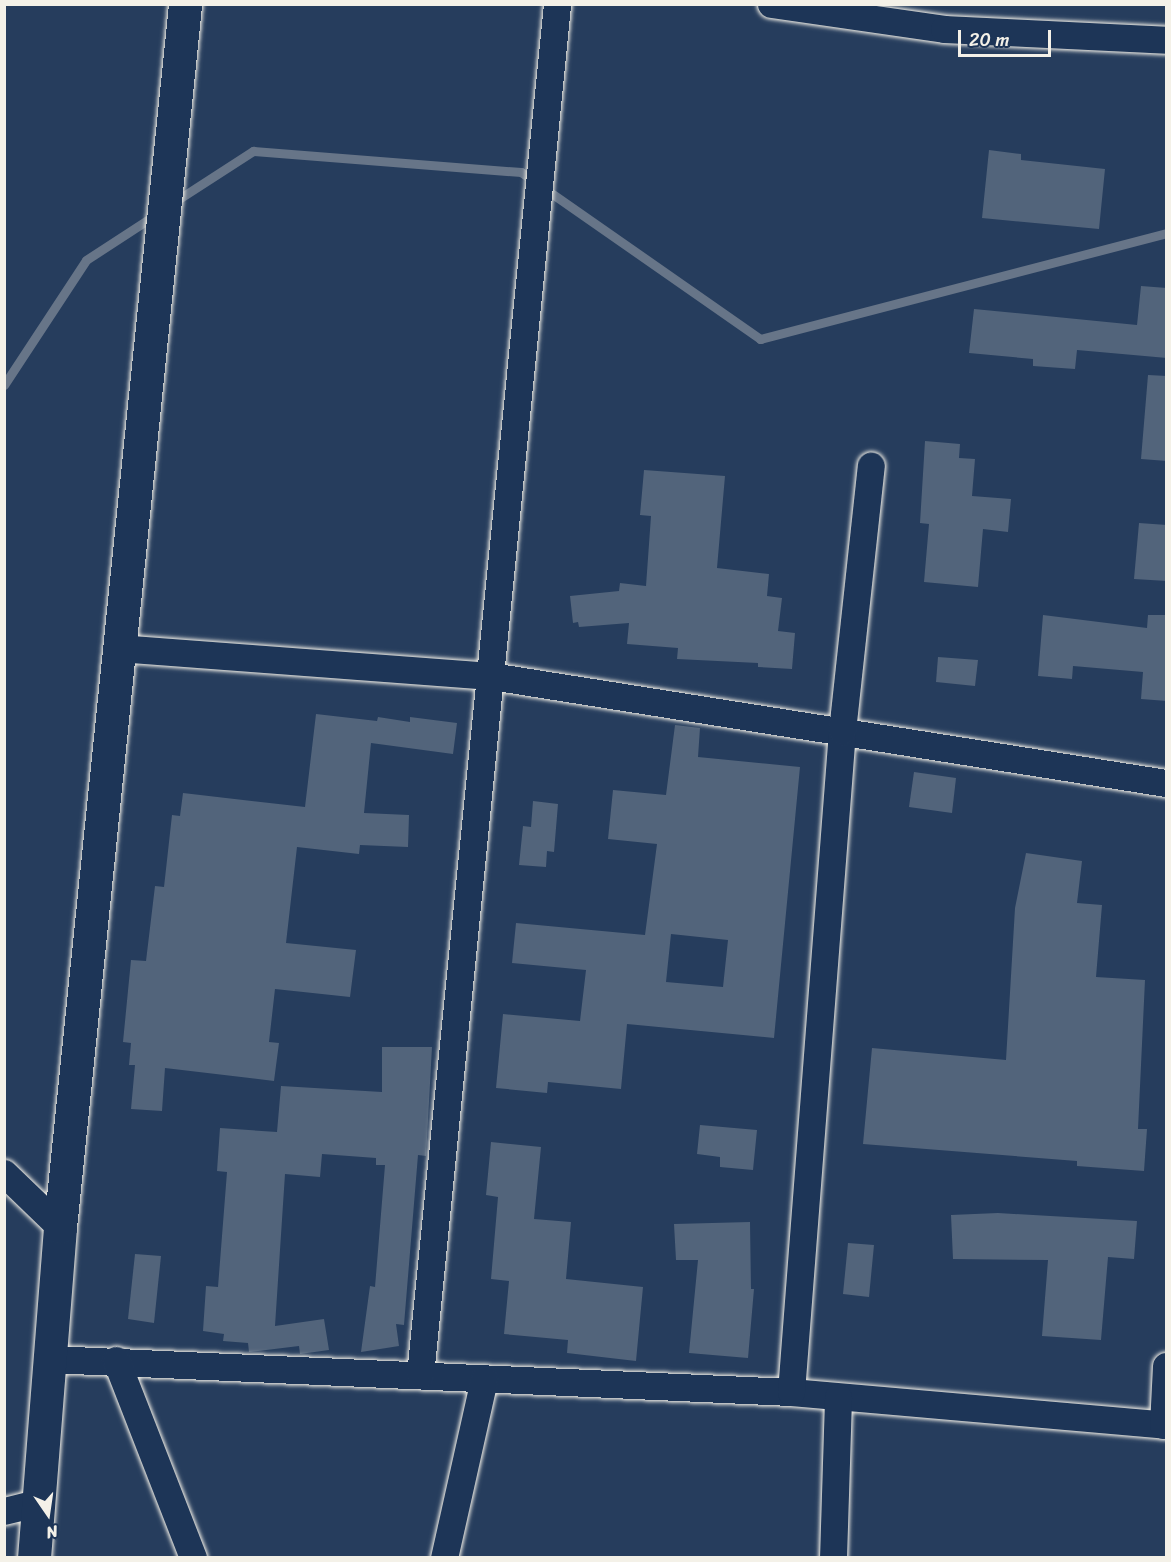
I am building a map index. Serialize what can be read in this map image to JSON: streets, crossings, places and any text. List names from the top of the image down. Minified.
{"scale_bar":"20 m","north":"bottom"}
